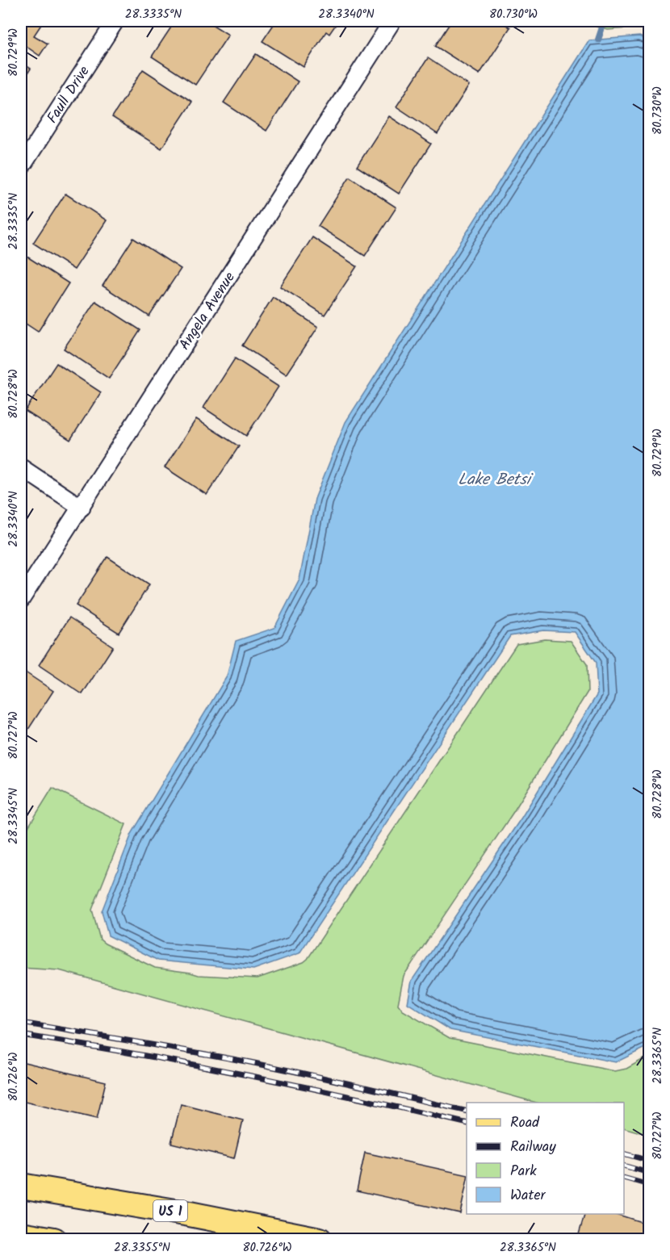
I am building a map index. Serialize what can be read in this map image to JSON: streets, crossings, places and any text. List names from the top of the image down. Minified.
{"streets":{"main road":["US 1"],"street":["Faull Drive","Angela Avenue"]},"water":["Lake Betsi"],"legend":["Road","Railway","Park","Water"],"coordinates":["28.3335°N","28.3340°N","80.730°W","80.729°W","80.728°W","80.727°W","28.3345°N","28.3365°N","80.726°W","28.3355°N"]}
